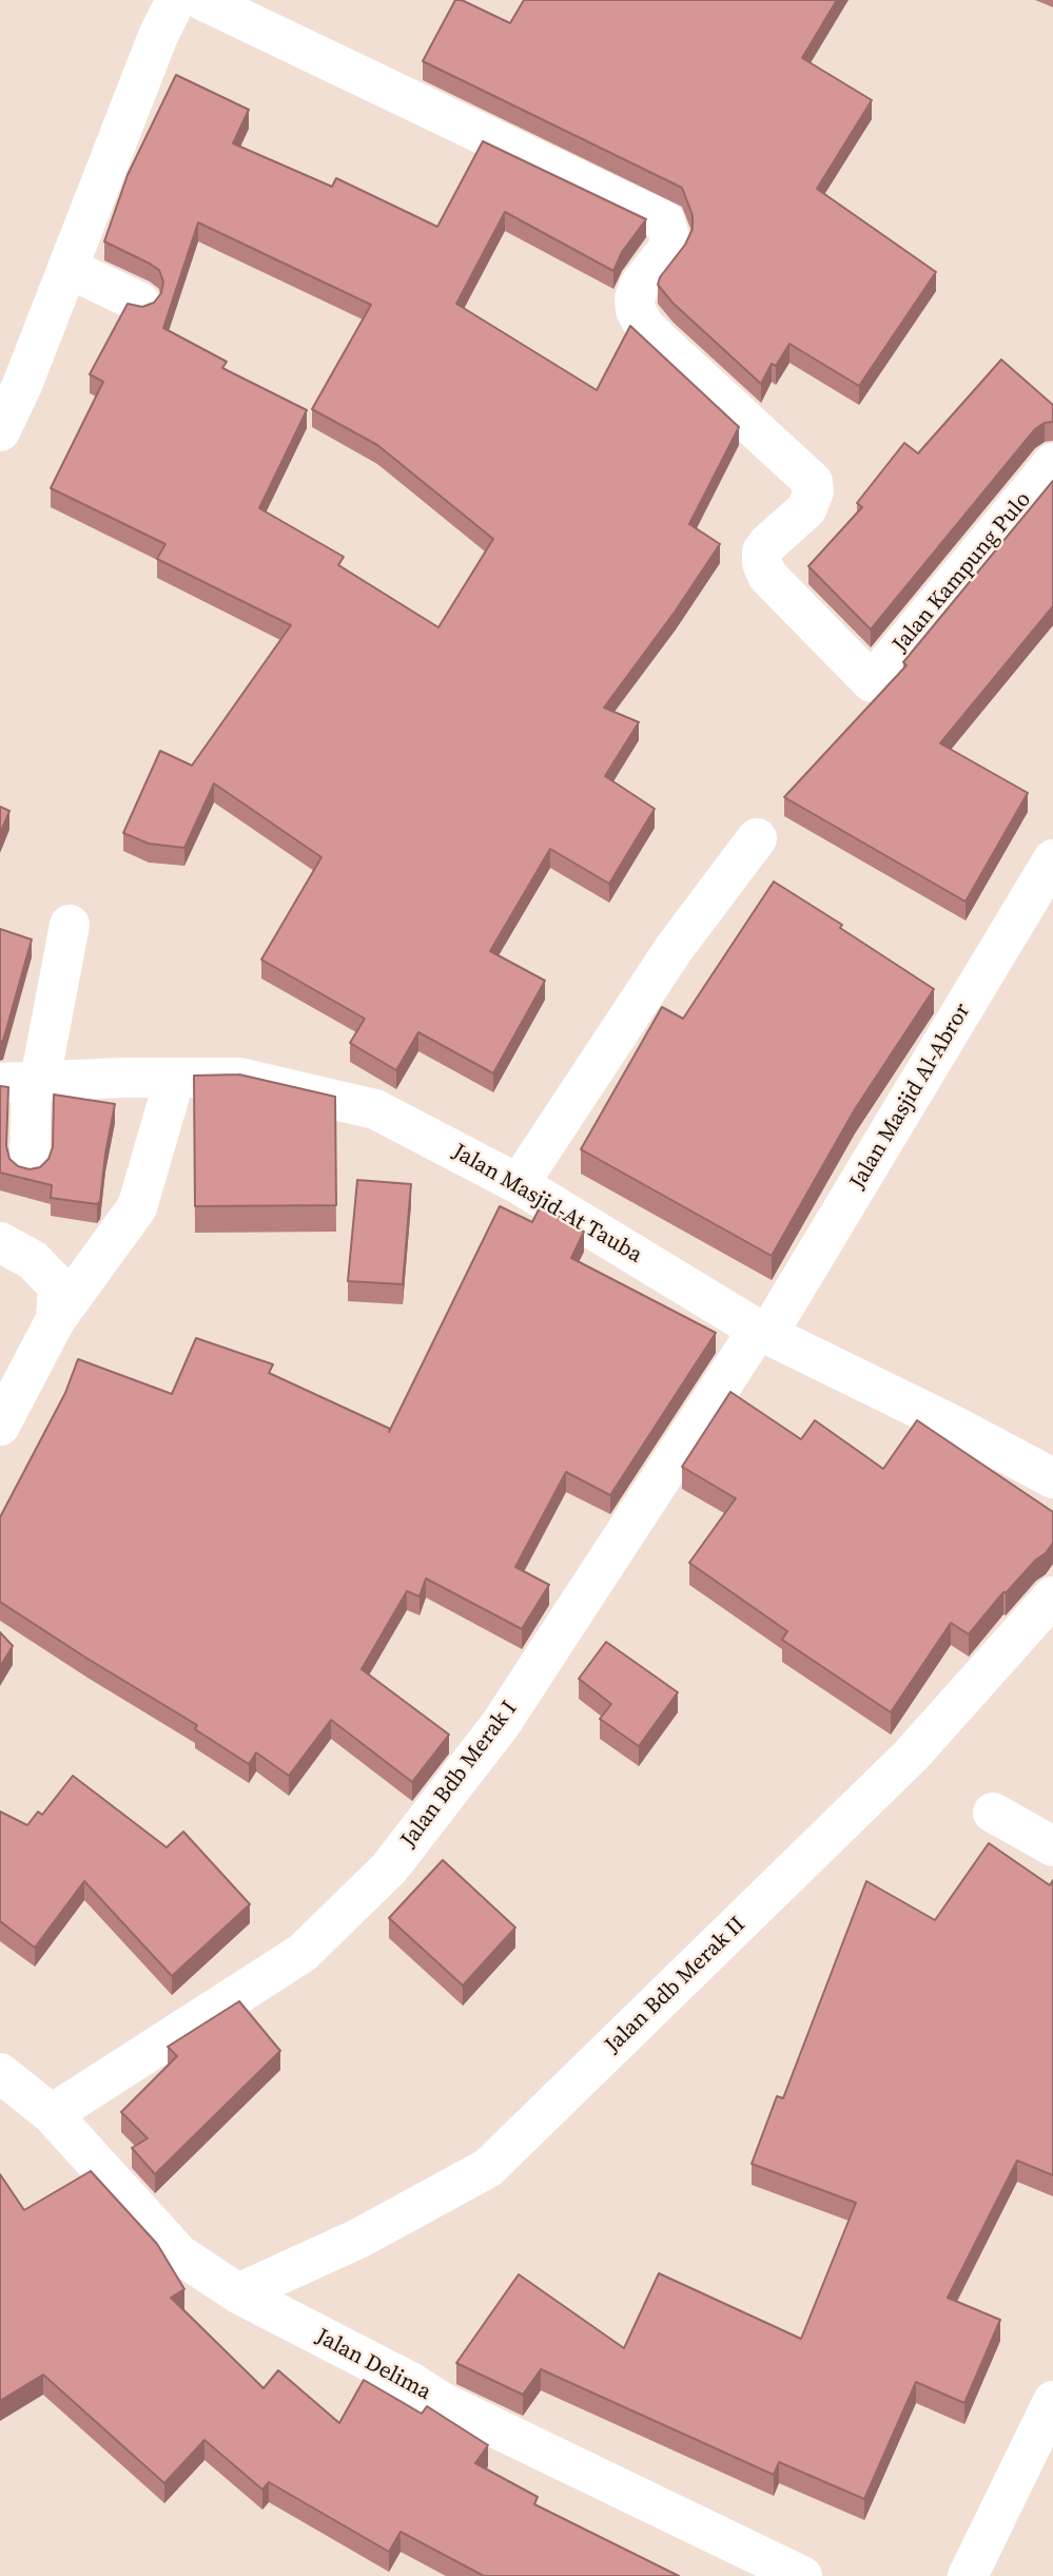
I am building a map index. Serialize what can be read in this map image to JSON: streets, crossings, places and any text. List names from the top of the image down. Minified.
{"streets":{"street":["Jalan Kampung Pulo","Jalan Masjid Al-Abror","Jalan Masjid-At Tauba","Jalan Bdb Merak I","Jalan Bdb Merak II","Jalan Delima"]},"crossings":[["Jalan Masjid Al-Abror","Jalan Masjid-At Tauba"],["Jalan Masjid Al-Abror","Jalan Bdb Merak I"],["Jalan Masjid-At Tauba","Jalan Bdb Merak I"],["Jalan Bdb Merak I","Jalan Delima"],["Jalan Bdb Merak II","Jalan Delima"]]}
